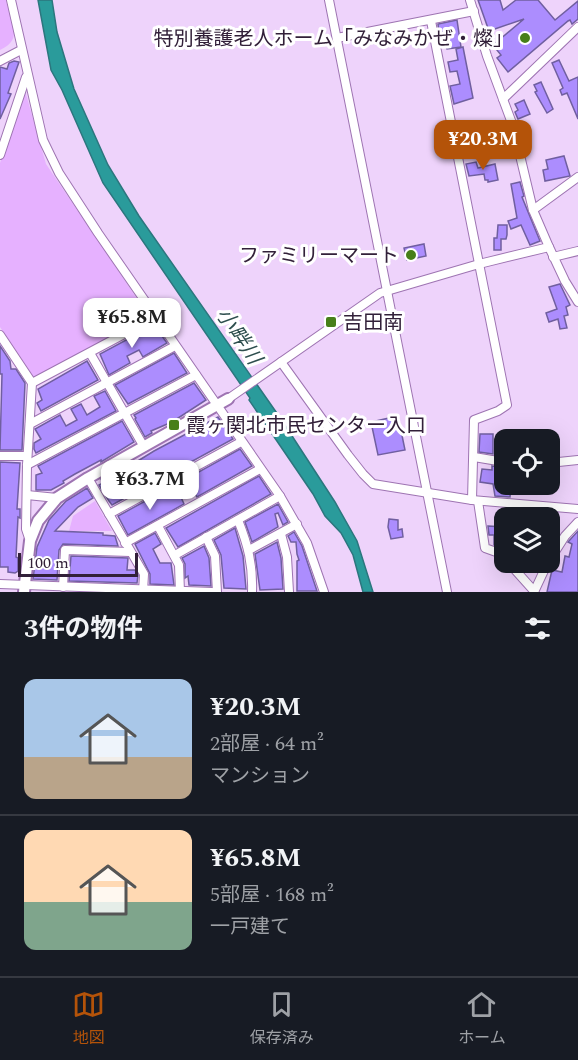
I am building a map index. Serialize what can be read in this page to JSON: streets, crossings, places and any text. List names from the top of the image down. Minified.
{"water":["小畔川"],"places":{"other":["特別養護老人ホーム「みなみかぜ・燦」","ファミリーマート"],"transit":["吉田南","霞ヶ関北市民センター入口"]},"scale_bar":"100 m","page":{"price":["¥20.3M","¥65.8M","¥63.7M"],"scale":"100 m","heading":"3件の物件","list":[{"name":"¥20.3M","note":"2部屋 · 64 m² · マンション"},{"name":"¥65.8M","note":"5部屋 · 168 m² · 一戸建て"}],"tabs":["地図","保存済み","ホーム"]}}
